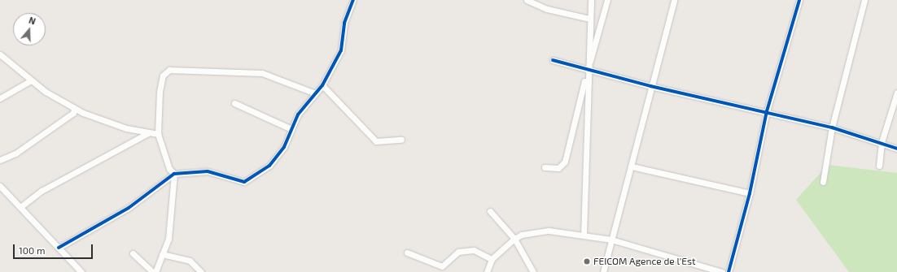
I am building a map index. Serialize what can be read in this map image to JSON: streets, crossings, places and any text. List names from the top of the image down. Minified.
{"places":["FEICOM Agence de l'Est"],"scale_bar":"100 m","north":"top"}
